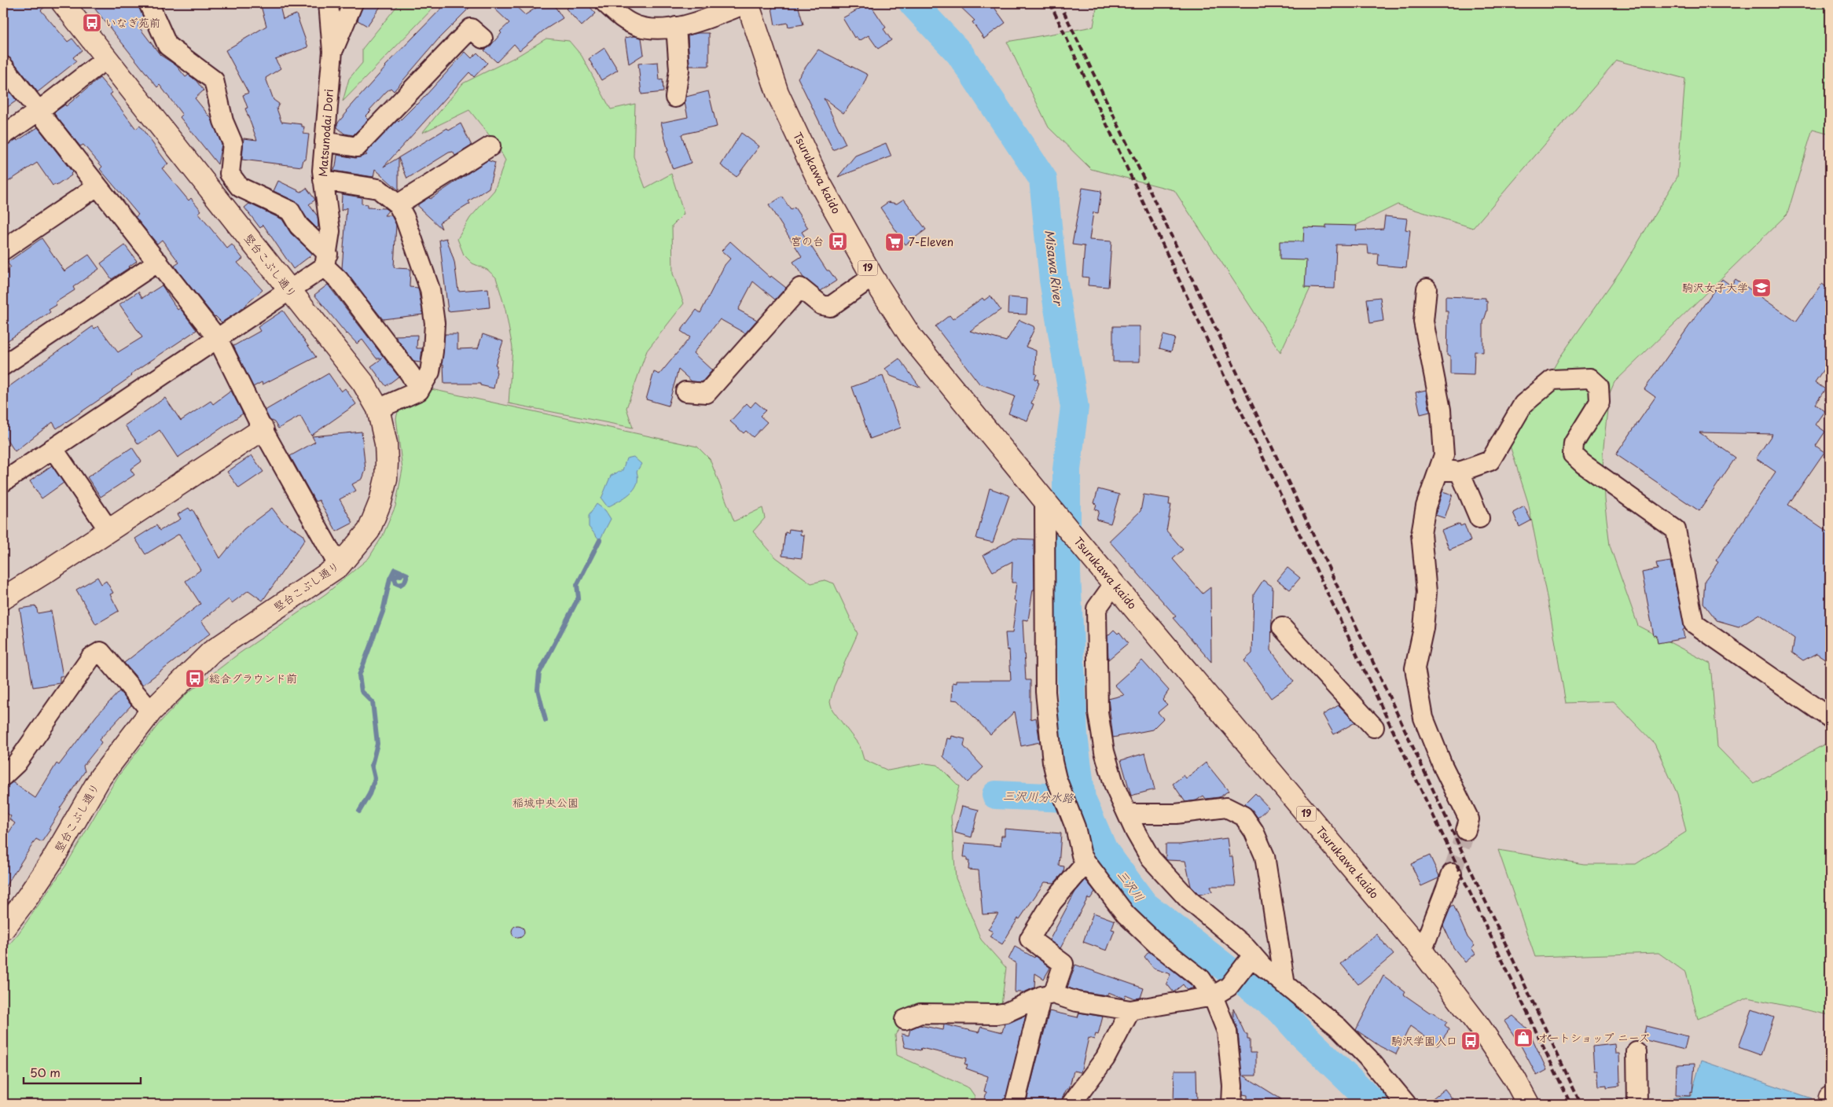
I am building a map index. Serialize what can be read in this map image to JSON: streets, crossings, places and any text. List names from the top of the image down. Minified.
{"streets":{"street":["Matsunodai Dori","Tsurukawa kaido","竪台こぶし通り","19"]},"water":["Misawa River","三沢川分水路","三沢川"],"parks":["稲城中央公園"],"places":{"bus stop":["いなぎ苑前","宮の台","総合グラウンド前","駒沢学園入口"],"supermarket":["7-Eleven"],"school or university":["駒沢女子大学"],"shop":["オートショップ ニーズ"]},"scale_bar":"50 m"}
